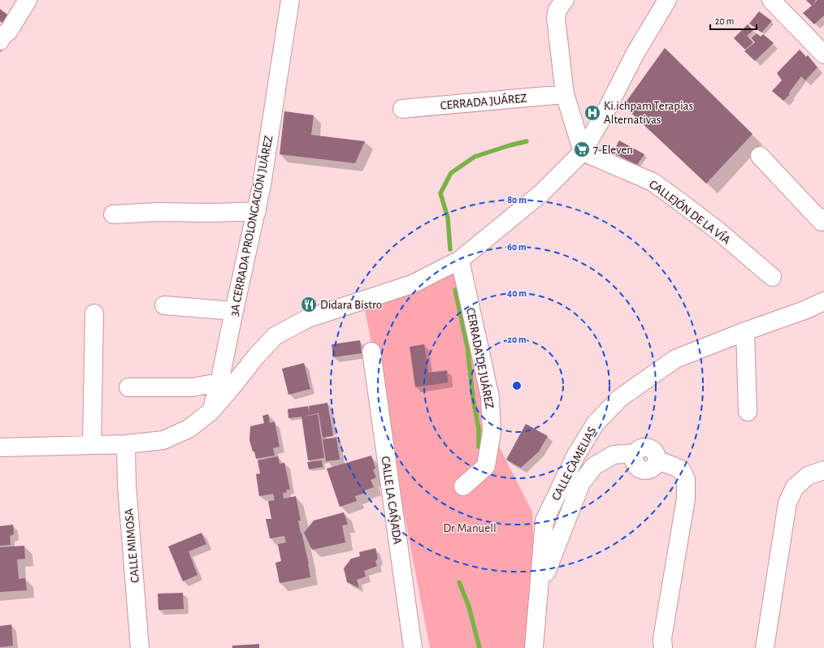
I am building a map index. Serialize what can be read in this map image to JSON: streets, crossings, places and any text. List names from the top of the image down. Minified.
{"streets":{"street":["CERRADA JUÁREZ","CALLEJÓN DE LA VÍA","3A CERRADA PROLONGACIÓN JUÁREZ","CERRADA DE JUÁREZ","CALLE CAMELIAS","CALLE LA CAÑADA","CALLE MIMOSA"]},"parks":["Dr Manuell"],"places":{"hospital":["Ki.ichpam Terapias Alternativas"],"supermarket":["7-Eleven"],"restaurant":["Didara Bistro"]},"scale_bar":"20 m","rings":["80 m","60 m","40 m","20 m"]}
